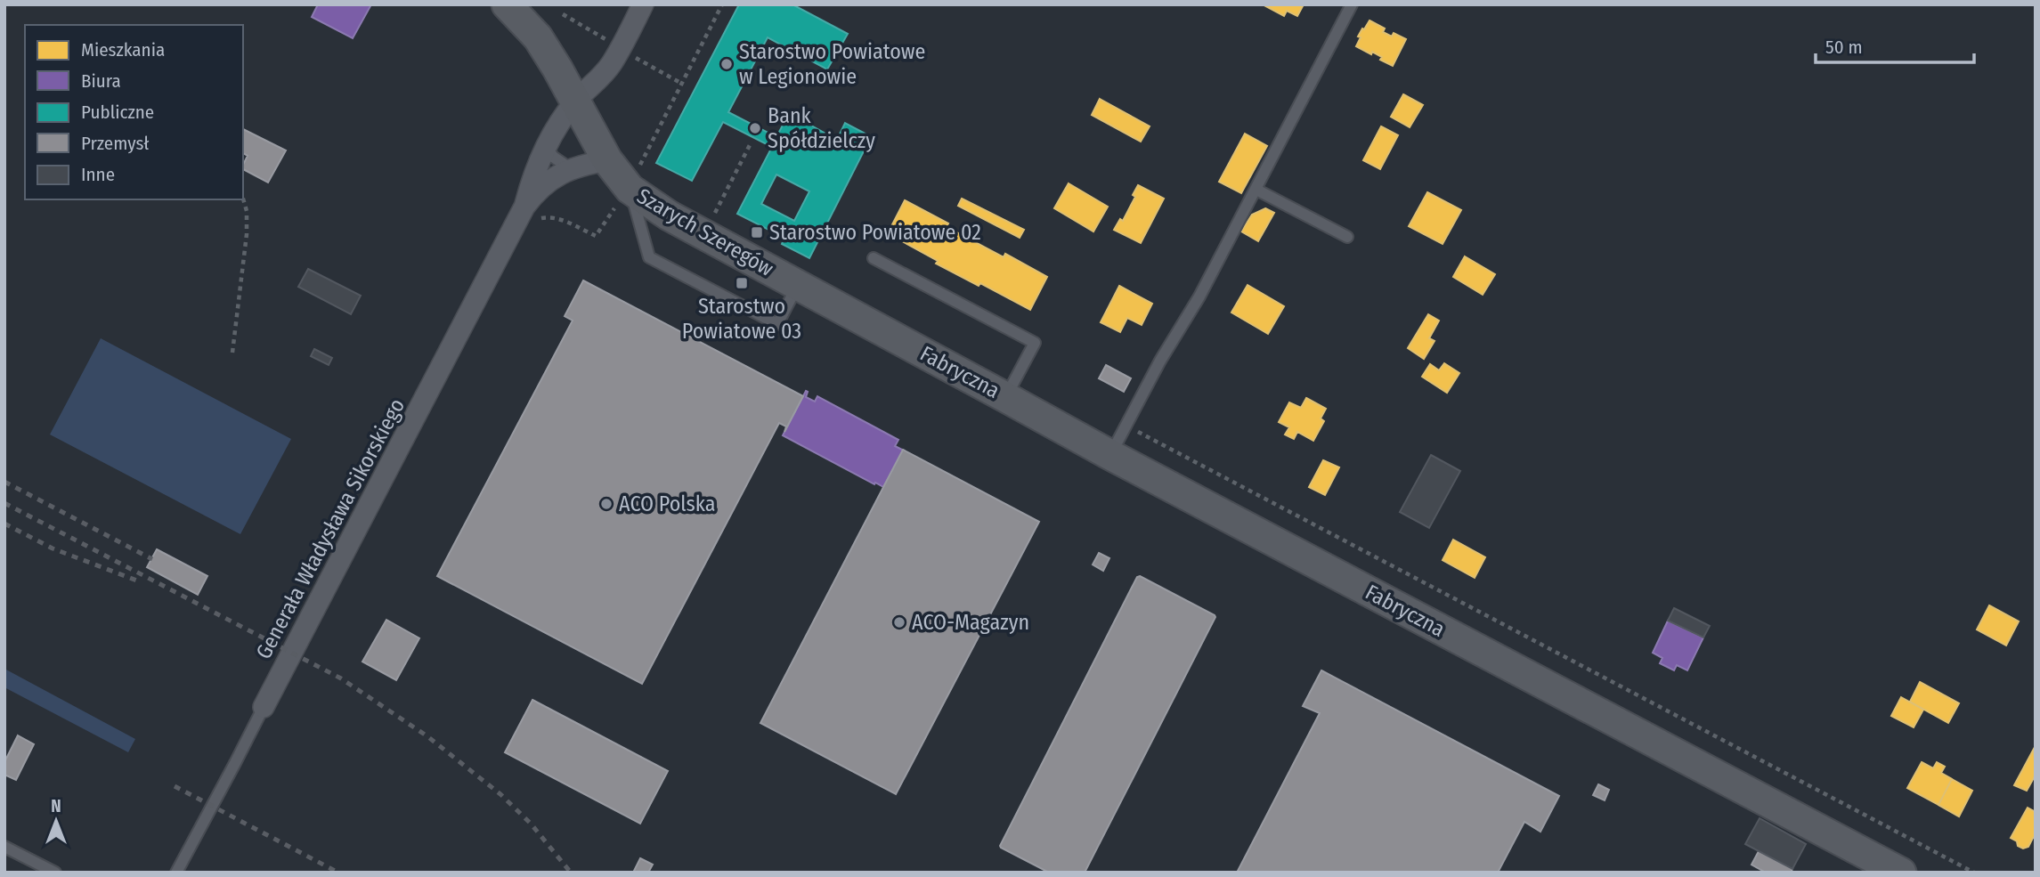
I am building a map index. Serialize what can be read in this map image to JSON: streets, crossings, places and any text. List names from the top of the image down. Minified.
{"streets":{"street":["Szarych Szeregów","Fabryczna","Generała Władysława Sikorskiego"]},"crossings":[["Szarych Szeregów","Fabryczna"],["Szarych Szeregów","Generała Władysława Sikorskiego"]],"places":{"other":["Starostwo Powiatowe w Legionowie","Bank Spółdzielczy","ACO Polska","ACO-Magazyn"],"transit":["Starostwo Powiatowe 02","Starostwo Powiatowe 03"]},"legend":["Mieszkania","Biura","Publiczne","Przemysł","Inne"],"scale_bar":"50 m","north":"top"}
